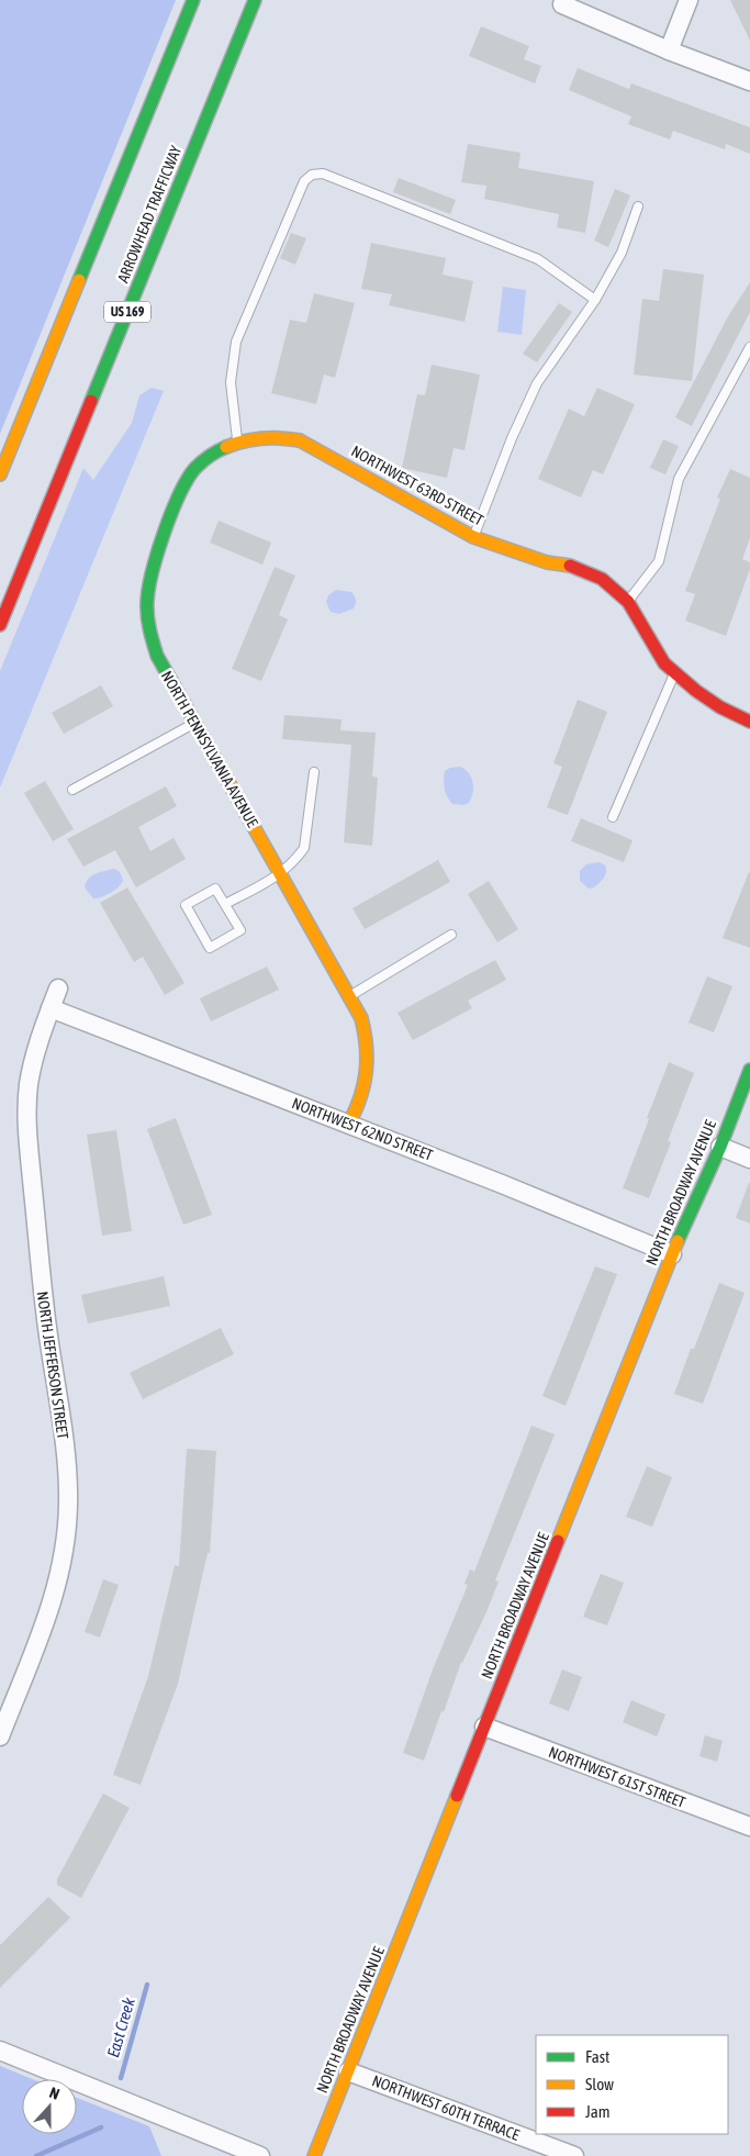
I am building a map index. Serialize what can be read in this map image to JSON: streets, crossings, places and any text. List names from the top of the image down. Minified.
{"streets":{"main road":["ARROWHEAD TRAFFICWAY","US 169","NORTHWEST 63RD STREET","NORTH PENNSYLVANIA AVENUE","NORTH BROADWAY AVENUE"],"street":["NORTHWEST 62ND STREET","NORTH JEFFERSON STREET","NORTHWEST 61ST STREET","NORTHWEST 60TH TERRACE"]},"crossings":[["NORTHWEST 63RD STREET","NORTH PENNSYLVANIA AVENUE"],["NORTH PENNSYLVANIA AVENUE","NORTHWEST 62ND STREET"],["NORTHWEST 62ND STREET","NORTH BROADWAY AVENUE"],["NORTHWEST 62ND STREET","NORTH JEFFERSON STREET"],["NORTH BROADWAY AVENUE","NORTHWEST 61ST STREET"],["NORTH BROADWAY AVENUE","NORTHWEST 60TH TERRACE"]],"water":["East Creek"],"legend":["Fast","Slow","Jam"],"north":"top"}
